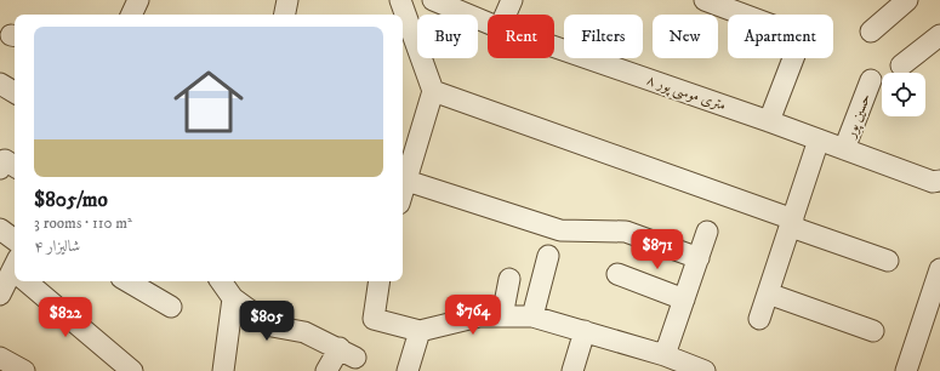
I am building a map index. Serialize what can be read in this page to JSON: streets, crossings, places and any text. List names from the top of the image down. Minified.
{"streets":{"street":["۸ متری موسی پور","حسین پور"]},"crossings":[["۸ متری موسی پور","حسین پور"]],"page":{"chip":["Buy","Rent","Filters","New","Apartment"],"list":[{"name":"$805/mo","note":"3 rooms · 110 m² · شالیزار ۴"}],"price":["$871","$764","$822","$805"]}}
